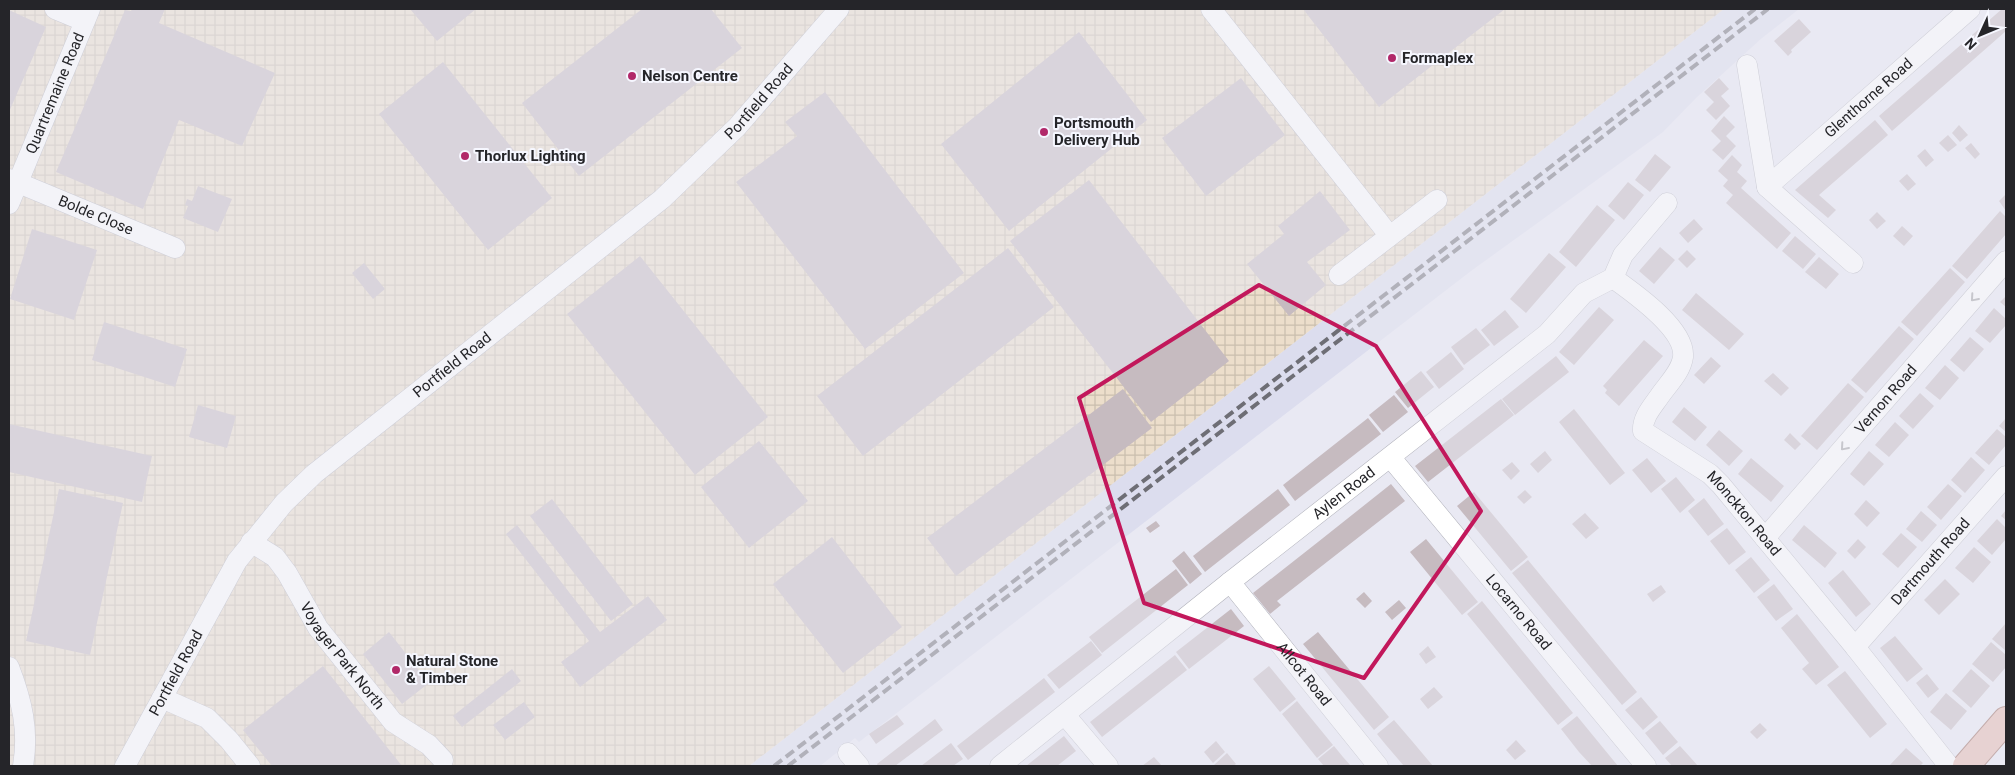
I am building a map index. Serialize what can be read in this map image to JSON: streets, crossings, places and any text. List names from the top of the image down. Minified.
{"streets":{"street":["Quartremaine Road","Glenthorne Road","Portfield Road","Bolde Close","Vernon Road","Aylen Road","Monckton Road","Dartmouth Road","Locarno Road","Voyager Park North","Allcot Road"]},"crossings":[["Quartremaine Road","Bolde Close"],["Portfield Road","Voyager Park North"],["Vernon Road","Monckton Road"],["Aylen Road","Monckton Road"],["Aylen Road","Locarno Road"],["Aylen Road","Allcot Road"],["Monckton Road","Dartmouth Road"]],"one_way":["Vernon Road"],"places":["Formaplex","Nelson Centre","Portsmouth Delivery Hub","Thorlux Lighting","Natural Stone & Timber"],"north":"bottom left"}
